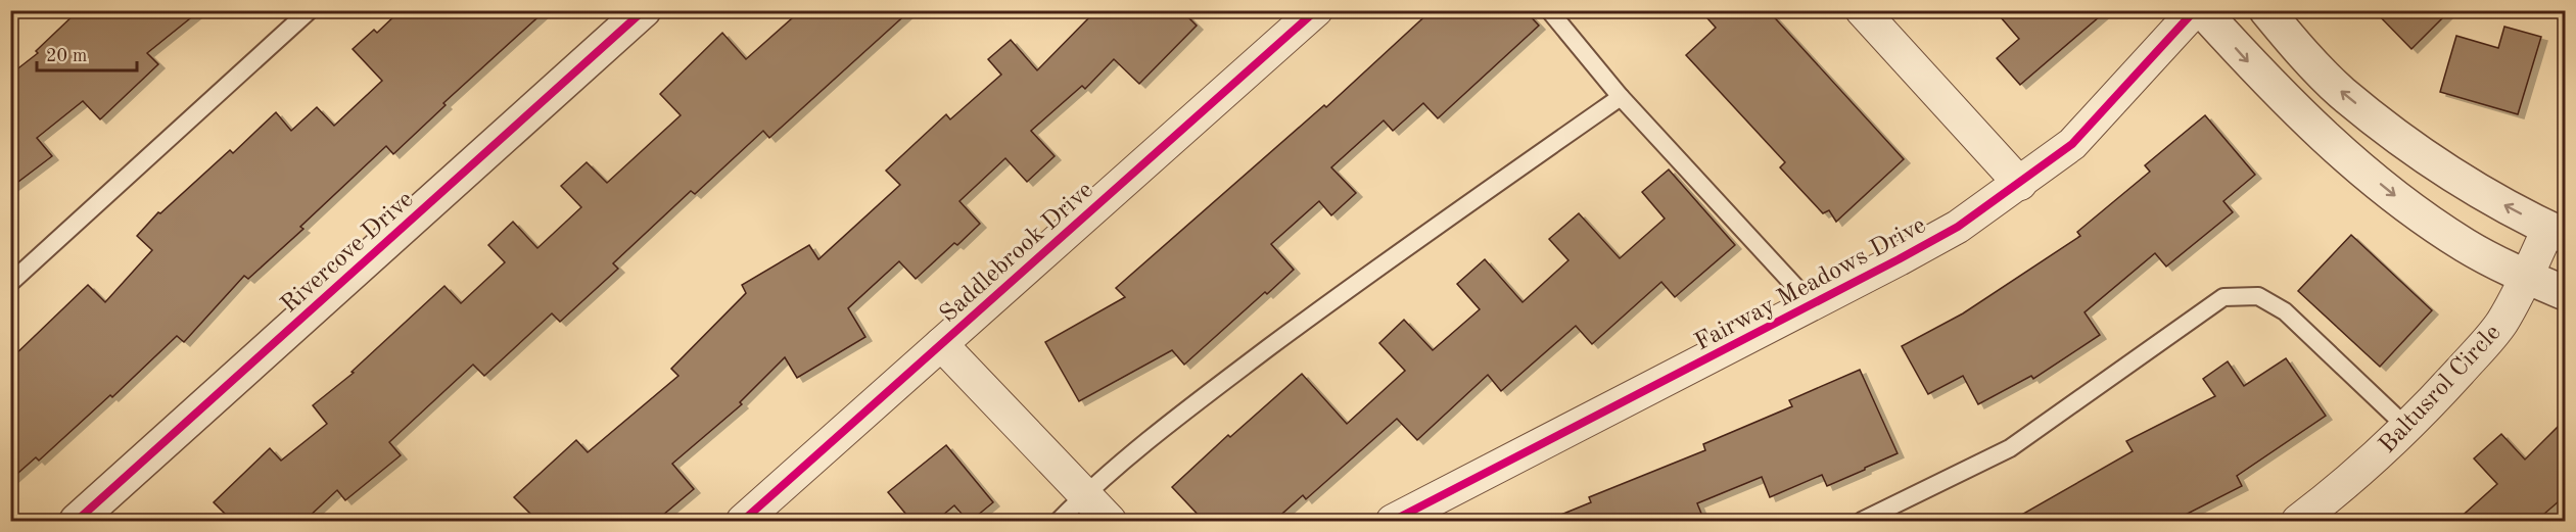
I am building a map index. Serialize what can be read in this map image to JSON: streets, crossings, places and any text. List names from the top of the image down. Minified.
{"streets":{"street":["Rivercove Drive","Saddlebrook Drive","Fairway Meadows Drive","Baltusrol Circle"]},"scale_bar":"20 m"}
